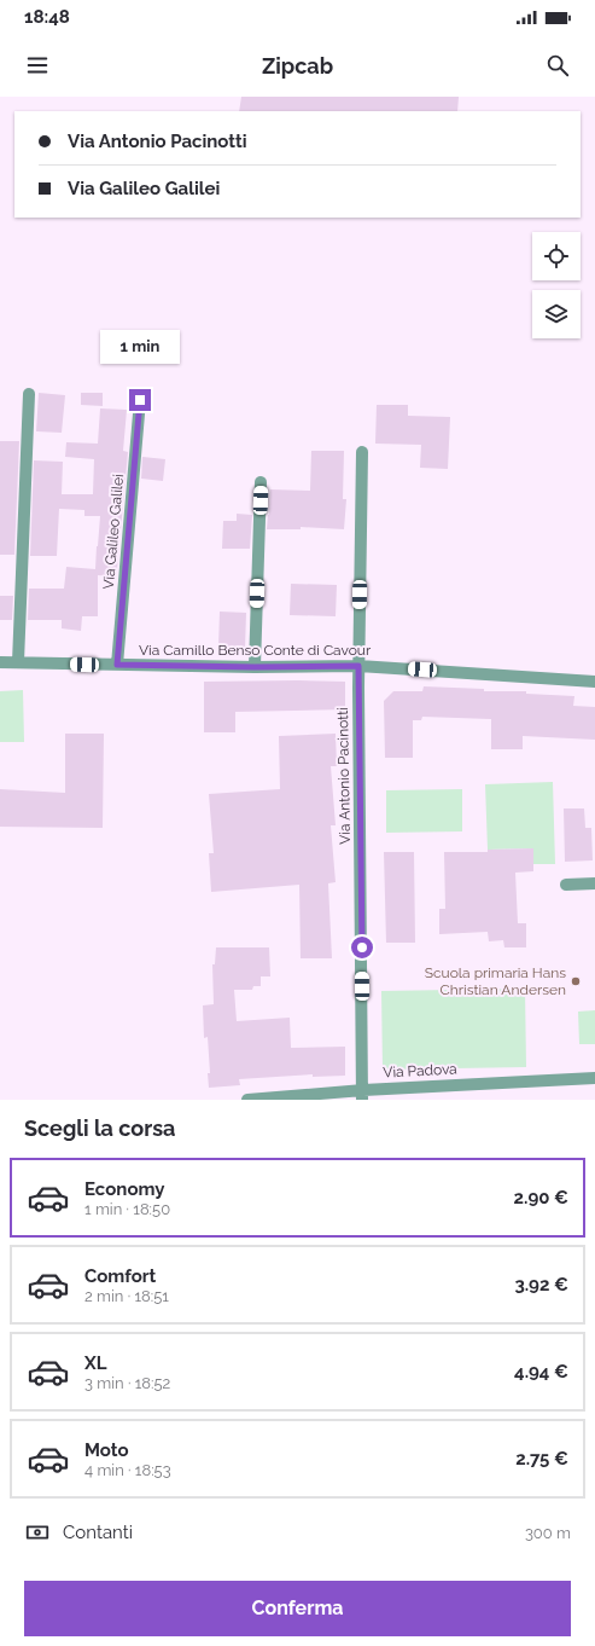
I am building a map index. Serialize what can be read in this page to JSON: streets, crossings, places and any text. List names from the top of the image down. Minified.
{"streets":{"street":["Via Galileo Galilei","Via Camillo Benso Conte di Cavour","Via Antonio Pacinotti","Via Padova"]},"crossings":[["Via Galileo Galilei","Via Camillo Benso Conte di Cavour"],["Via Camillo Benso Conte di Cavour","Via Antonio Pacinotti"],["Via Antonio Pacinotti","Via Padova"]],"places":["Scuola primaria Hans Christian Andersen"],"page":{"status":"18:48","header":"Zipcab","banner":["Via Antonio Pacinotti","Via Galileo Galilei"],"bubble":"1 min","heading":"Scegli la corsa","list":[{"name":"Economy","note":"1 min · 18:50","value":"2.90 €"},{"name":"Comfort","note":"2 min · 18:51","value":"3.92 €"},{"name":"XL","note":"3 min · 18:52","value":"4.94 €"},{"name":"Moto","note":"4 min · 18:53","value":"2.75 €"}],"pay":["Contanti","300 m"],"buttons":"Conferma"}}
